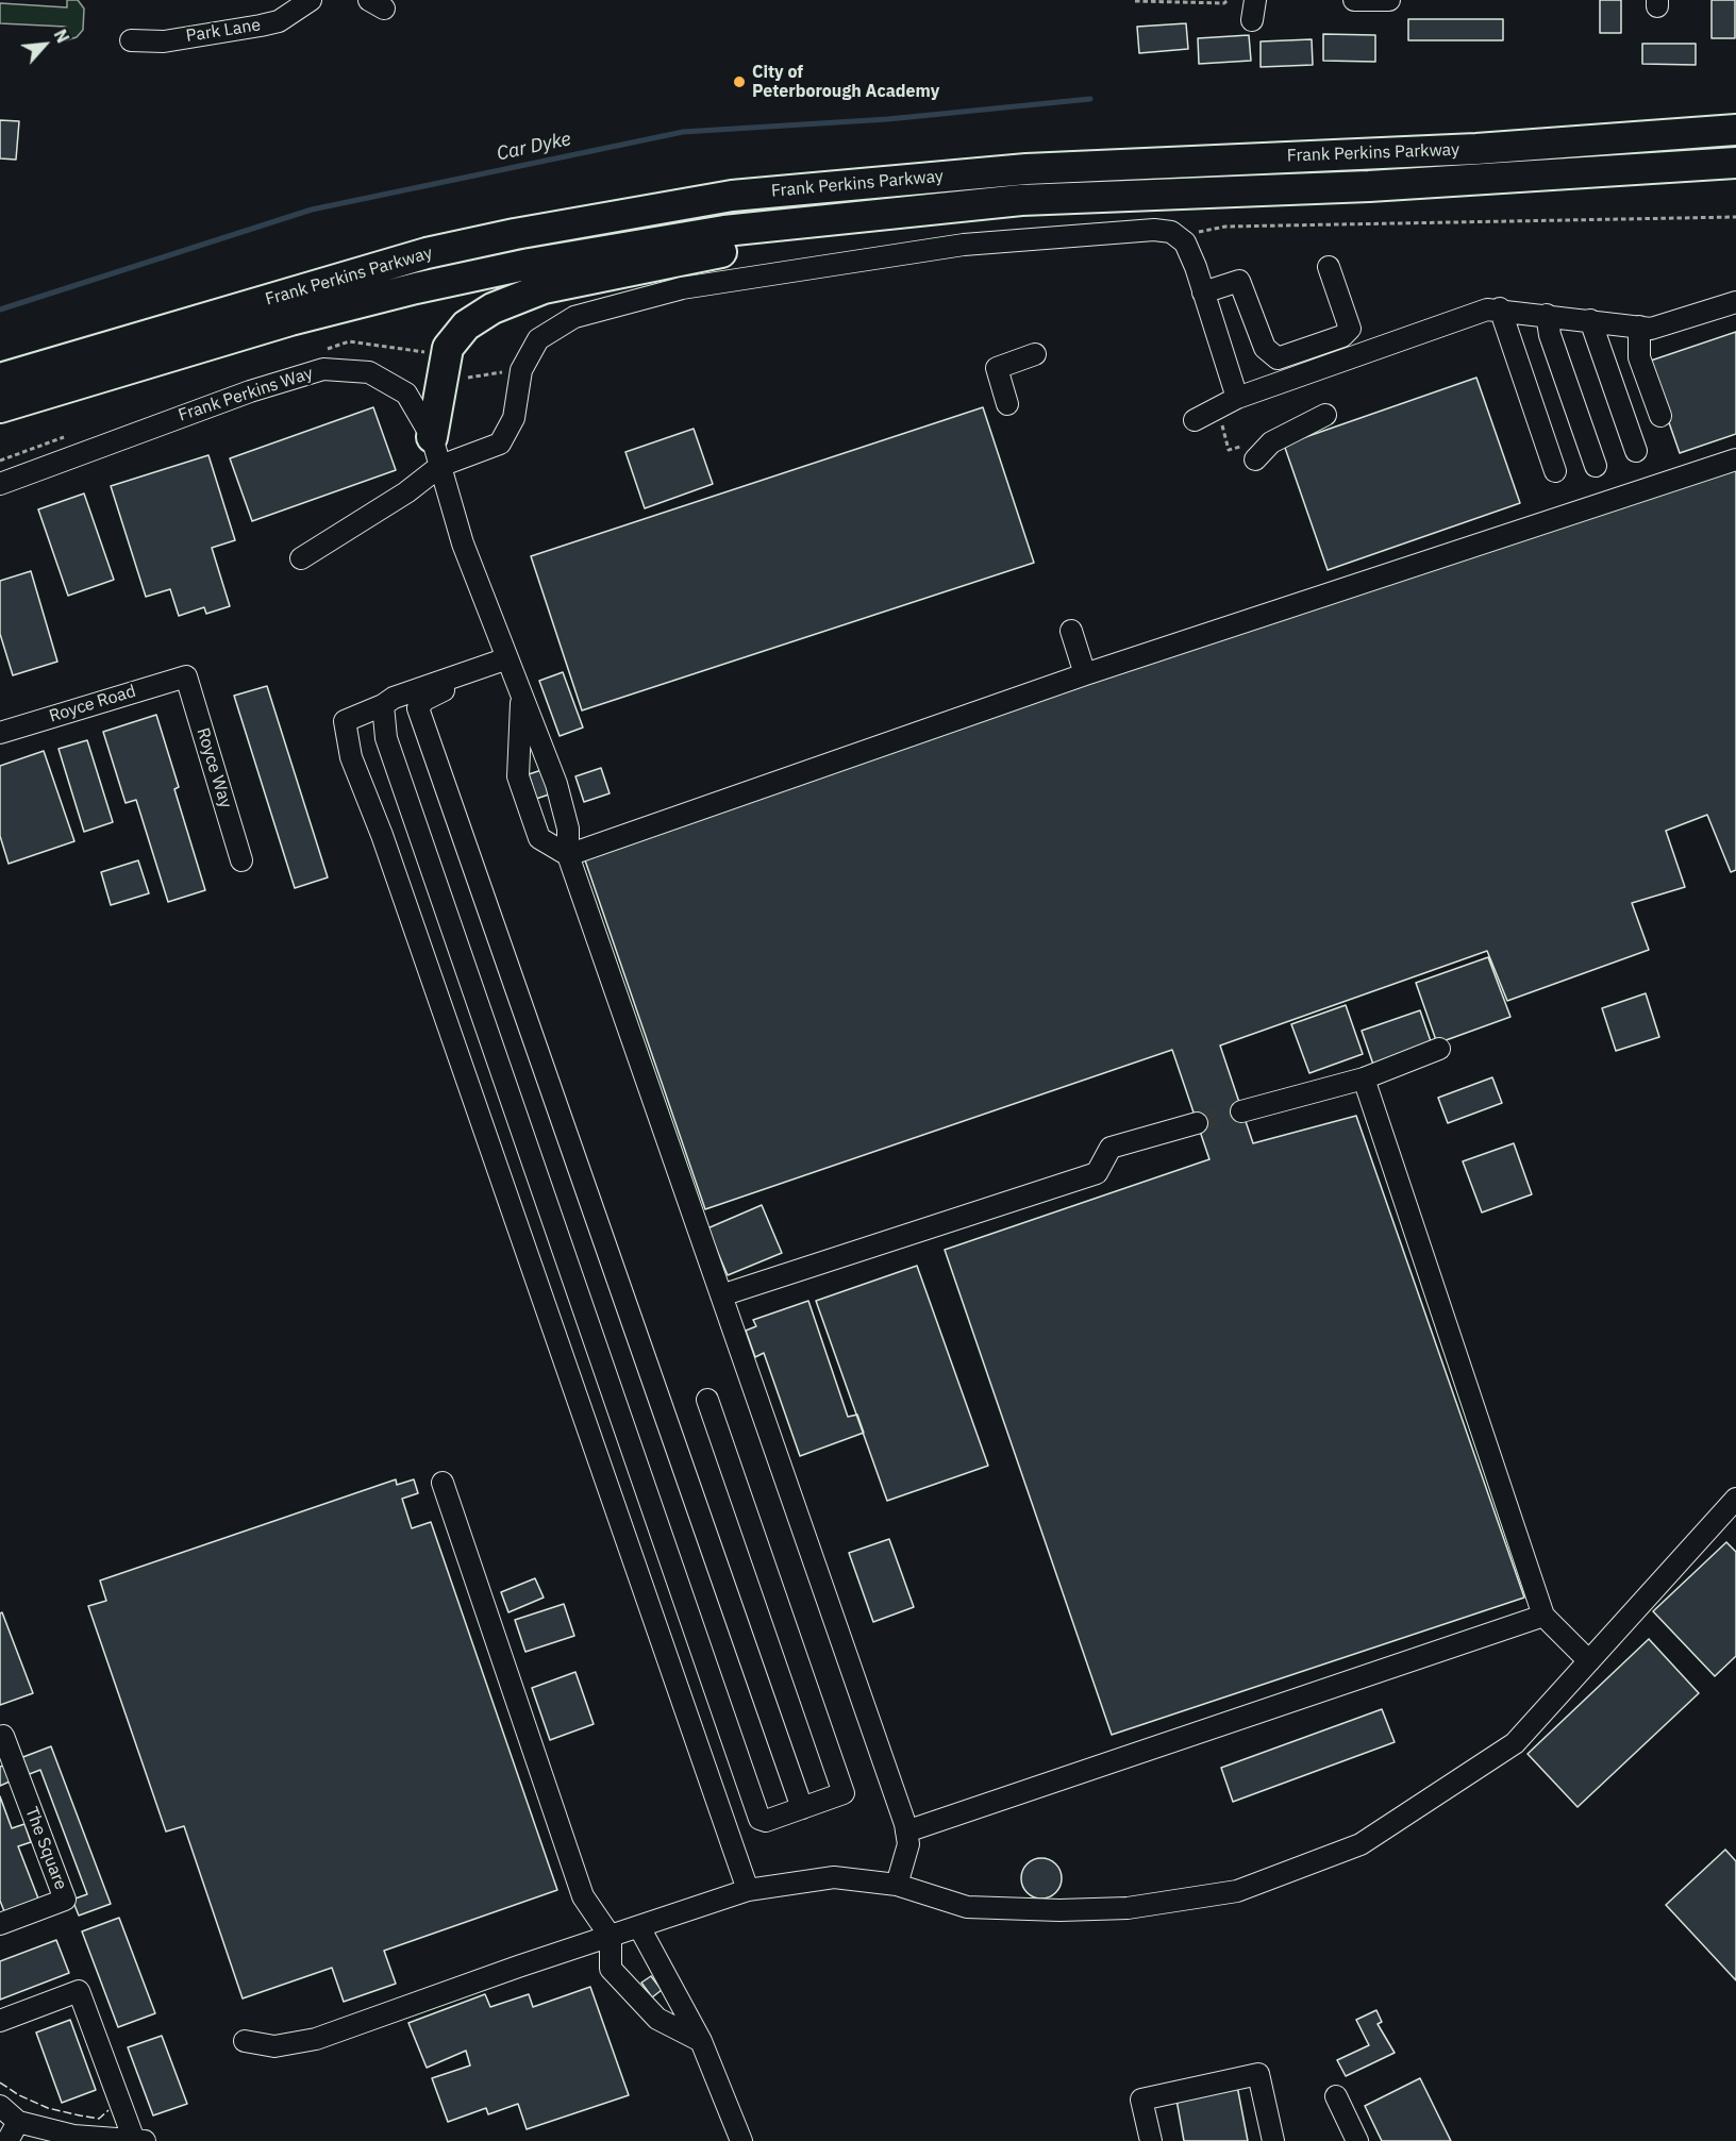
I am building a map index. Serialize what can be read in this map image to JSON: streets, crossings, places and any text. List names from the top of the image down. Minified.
{"streets":{"highway":["Frank Perkins Parkway"],"street":["Park Lane","Frank Perkins Way","Royce Road","Royce Way","The Square"]},"crossings":[["Royce Road","Royce Way"]],"water":["Car Dyke"],"places":["City of Peterborough Academy"],"north":"top right"}
